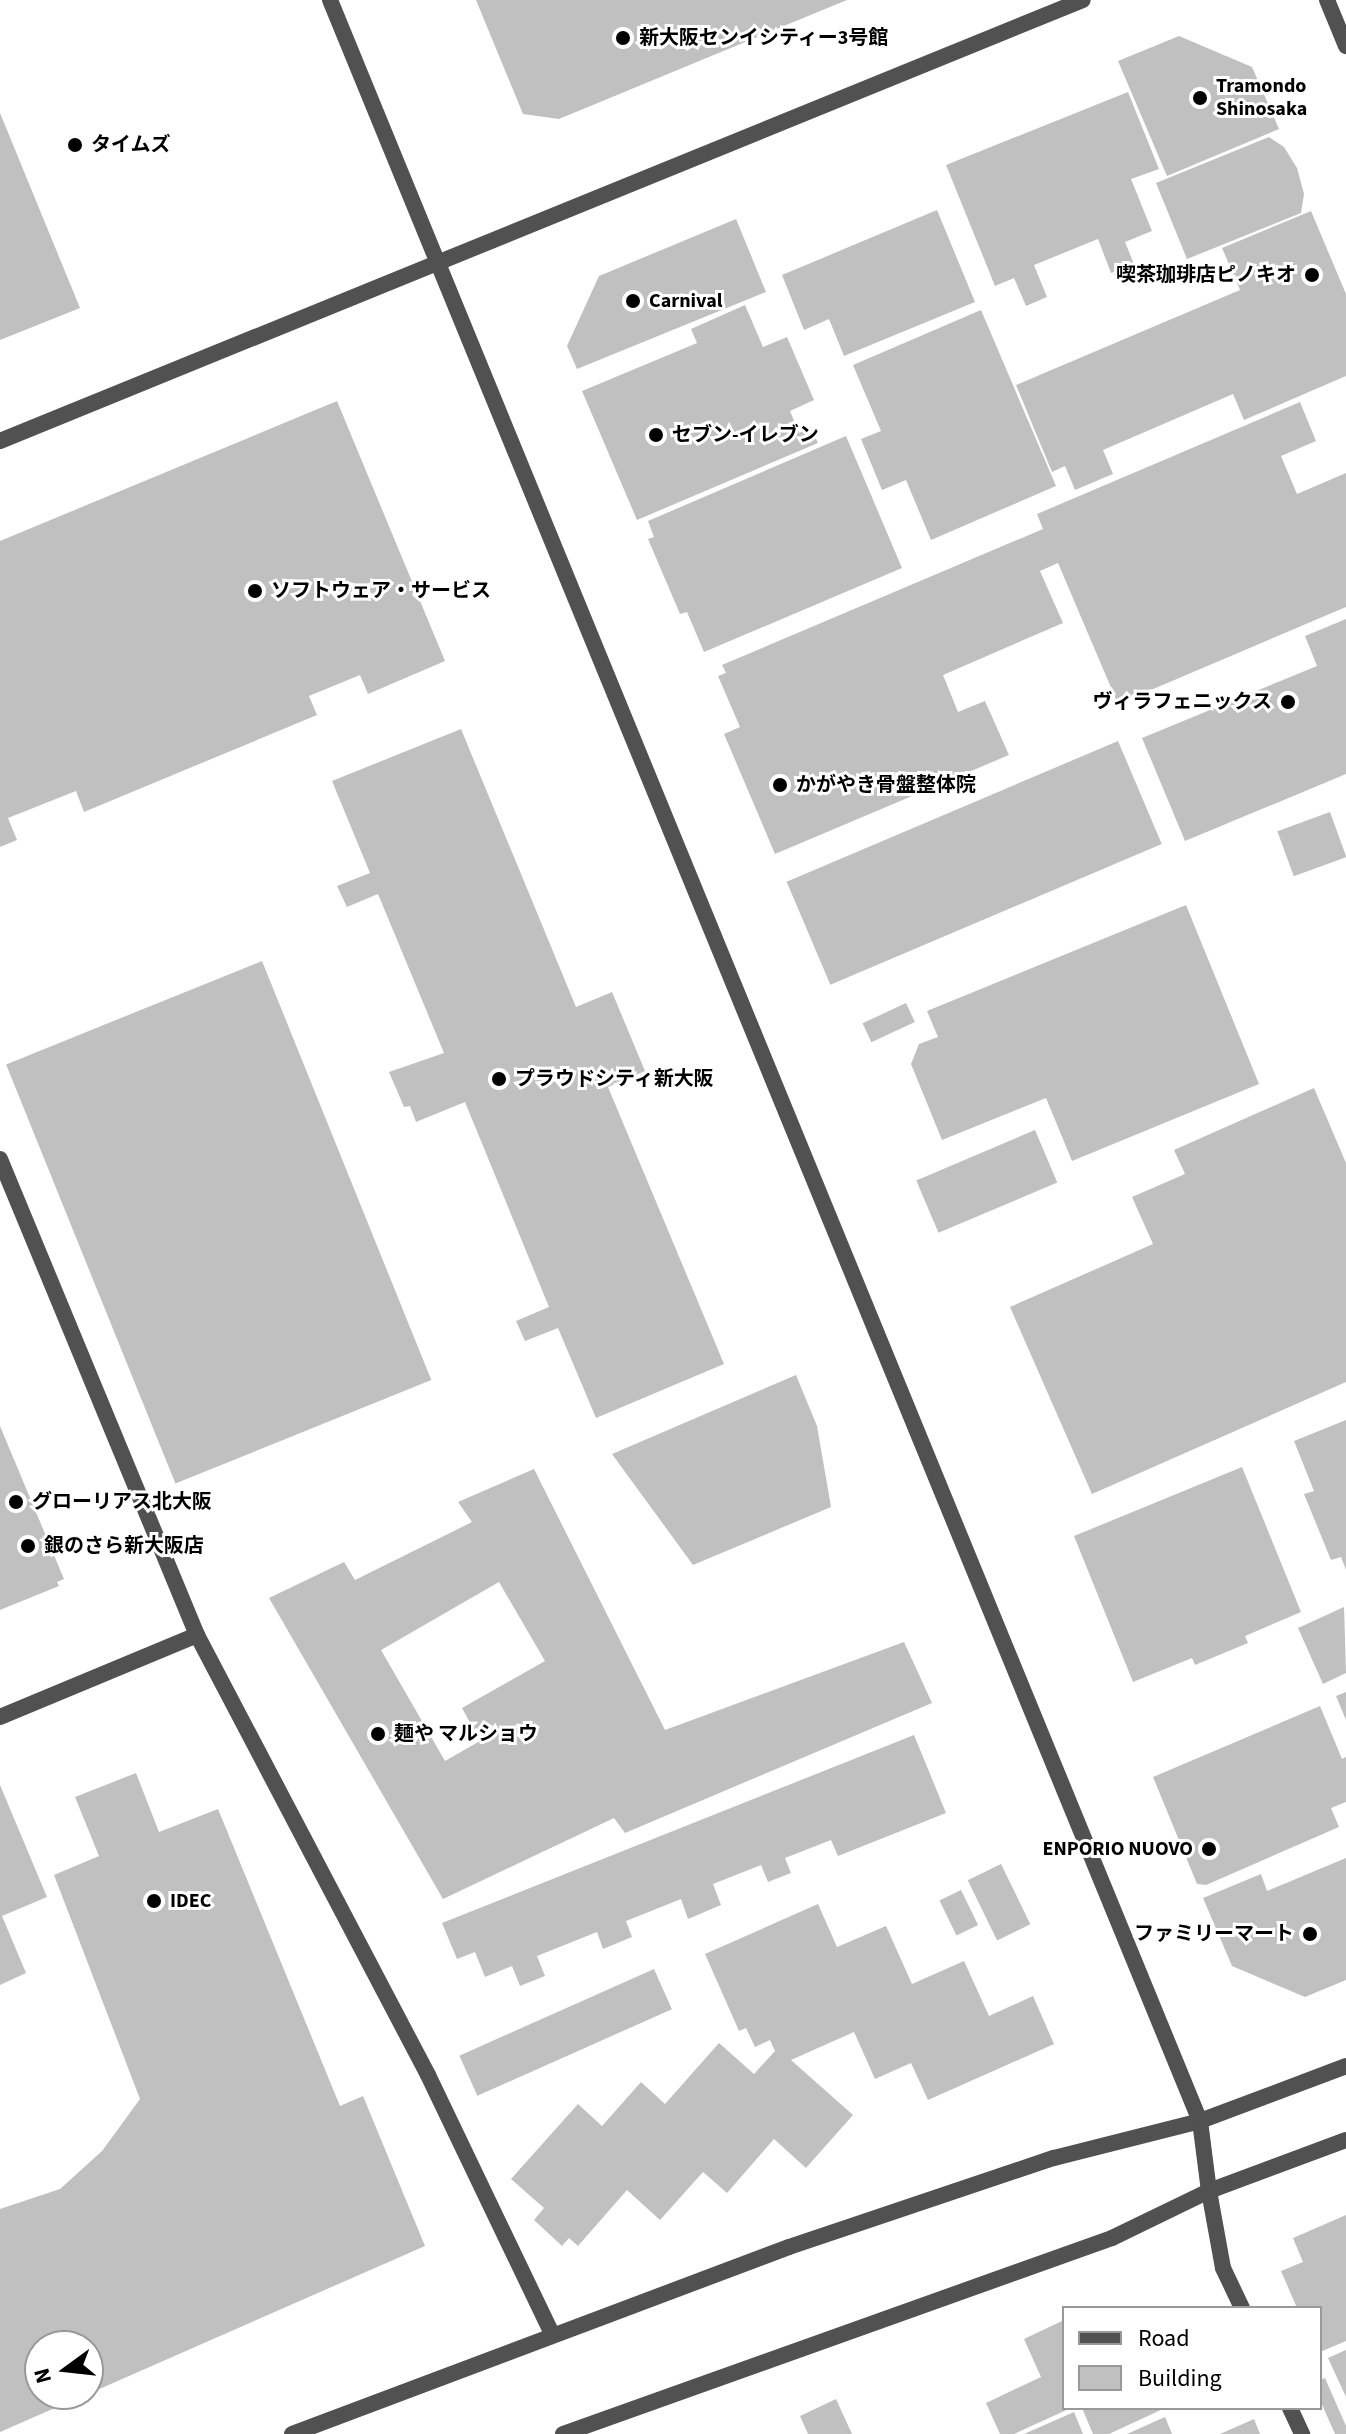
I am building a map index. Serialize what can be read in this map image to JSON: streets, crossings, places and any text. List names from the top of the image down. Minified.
{"places":["新大阪センイシティー3号館","Tramondo Shinosaka","タイムズ","喫茶珈琲店ピノキオ","Carnival","セブン-イレブン","ソフトウェア・サービス","ヴィラフェニックス","かがやき骨盤整体院","プラウドシティ新大阪","グローリアス北大阪","銀のさら新大阪店","麺や マルショウ","ENPORIO NUOVO","IDEC","ファミリーマート"],"legend":["Road","Building"],"north":"left"}
